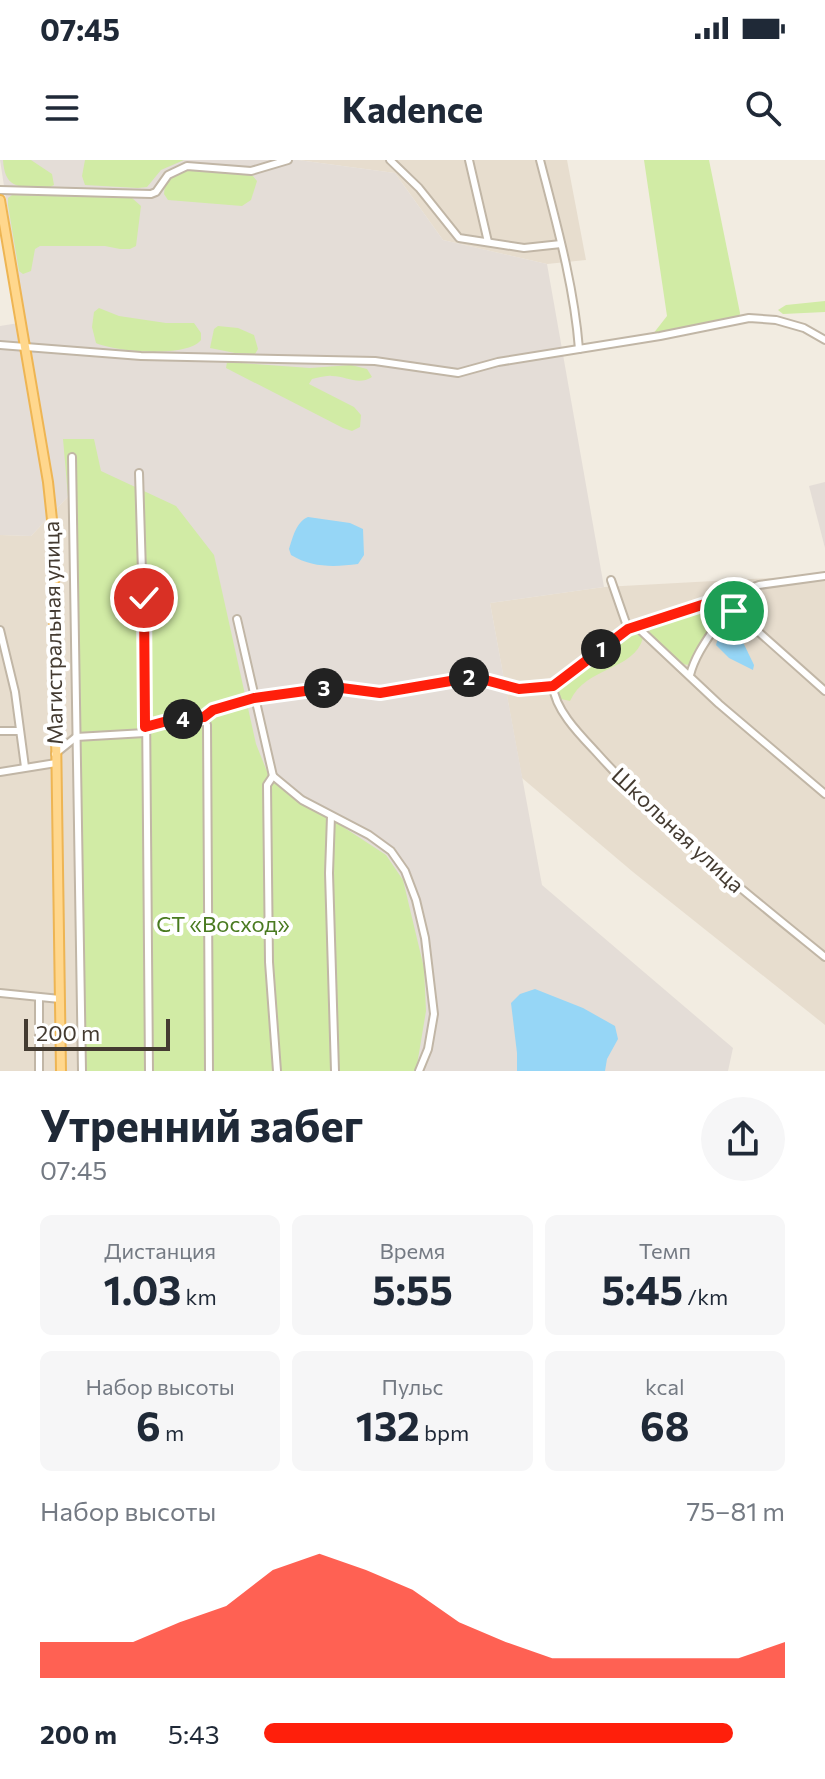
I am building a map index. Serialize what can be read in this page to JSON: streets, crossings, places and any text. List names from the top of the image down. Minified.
{"streets":{"main road":["Магистральная улица"],"street":["Школьная улица"]},"parks":["СТ «Восход»"],"scale_bar":"200 m","page":{"status":"07:45","header":"Kadence","pins":["1","2","3","4"],"scale":"200 m","heading":["Утренний забег","07:45"],"stats":[["Дистанция","1.03 km"],["Время","5:55"],["Темп","5:45 /km"],["Набор высоты","6 m"],["Пульс","132 bpm"],["kcal","68"]],"chart":["Набор высоты","75–81 m"],"list":[{"name":"200 m","note":"5:43"}]}}
